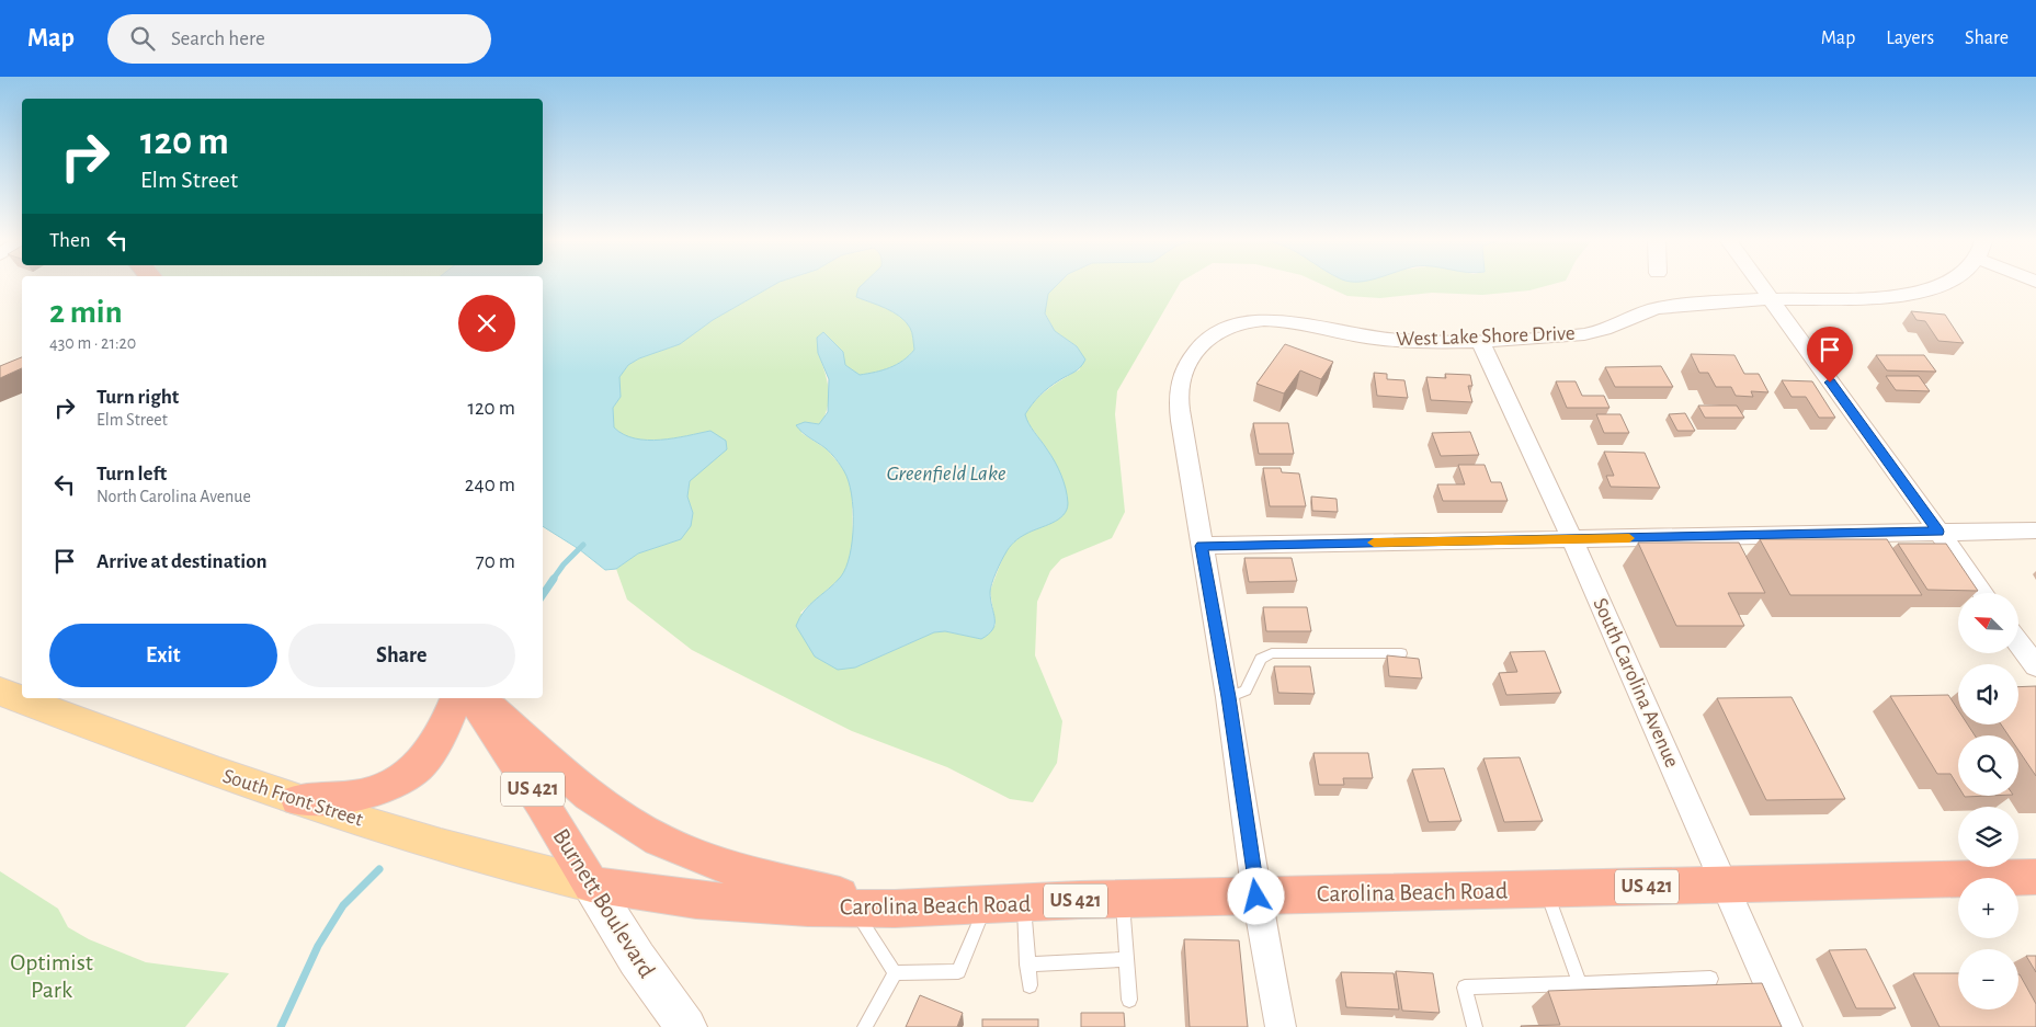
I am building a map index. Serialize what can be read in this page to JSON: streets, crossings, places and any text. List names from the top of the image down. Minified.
{"streets":{"highway":["US 421","Carolina Beach Road","Burnett Boulevard"],"main road":["South Front Street"],"street":["West Lake Shore Drive","South Carolina Avenue"]},"crossings":[["West Lake Shore Drive","South Carolina Avenue"],["West Lake Shore Drive","Carolina Beach Road"],["South Carolina Avenue","Carolina Beach Road"],["South Front Street","Carolina Beach Road"],["South Front Street","Burnett Boulevard"],["Carolina Beach Road","Burnett Boulevard"]],"water":["Greenfield Lake"],"parks":["Optimist Park"],"north":"top left","page":{"header":"Map","search":"Search here","nav":["Map","Layers","Share"],"turn":["120 m","Elm Street"],"then":"Then","heading":["2 min","430 m · 21:20"],"list":[{"name":"Turn right","note":"Elm Street","value":"120 m"},{"name":"Turn left","note":"North Carolina Avenue","value":"240 m"},{"name":"Arrive at destination","value":"70 m"}],"map_buttons":["+","−"],"buttons":["Exit","Share"]}}
